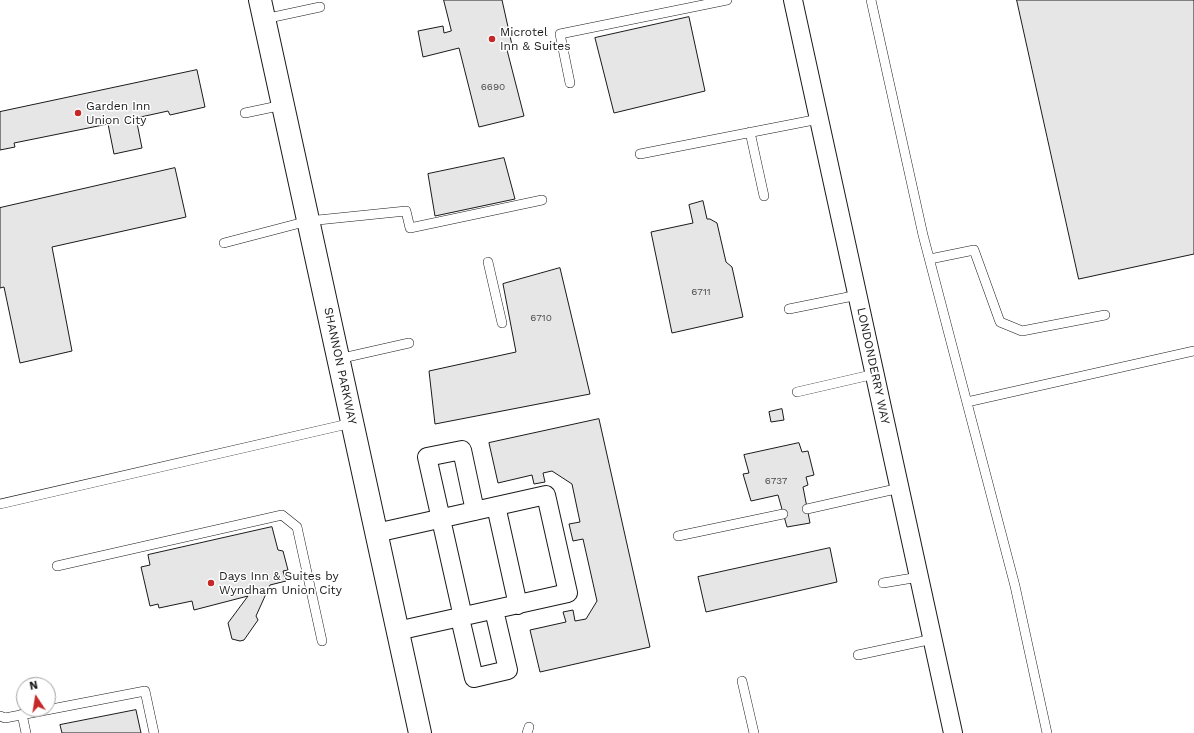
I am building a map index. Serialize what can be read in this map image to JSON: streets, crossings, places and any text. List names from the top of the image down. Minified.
{"streets":{"street":["SHANNON PARKWAY","LONDONDERRY WAY"]},"places":["Microtel Inn & Suites","Garden Inn Union City","Days Inn & Suites by Wyndham Union City"],"house_numbers":["6690","6711","6710","6737"],"north":"top"}
